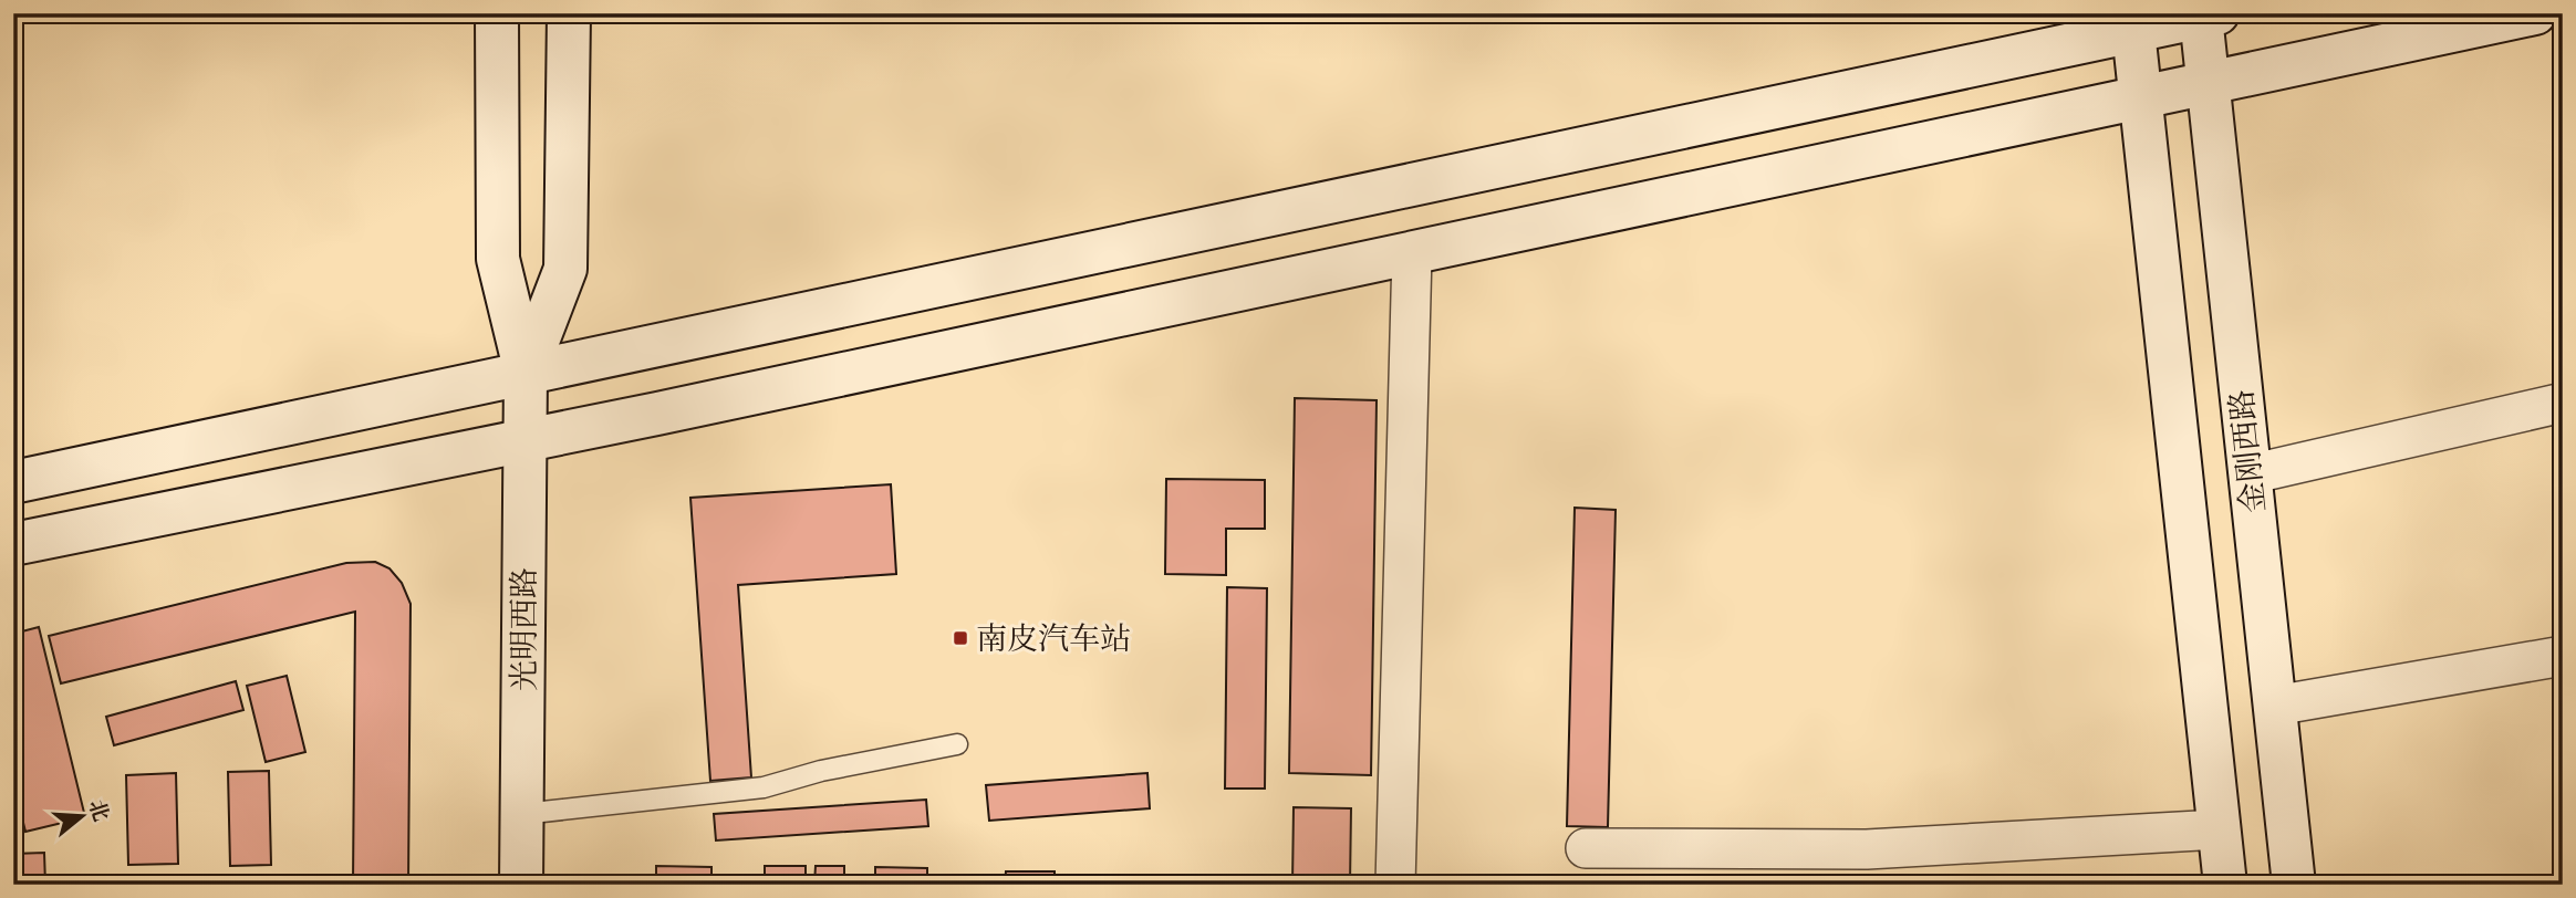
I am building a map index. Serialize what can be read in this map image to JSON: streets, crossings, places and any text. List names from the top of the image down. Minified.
{"streets":{"main road":["金刚西路","光明西路"]},"places":{"transit":["南皮汽车站"]},"north":"right"}
